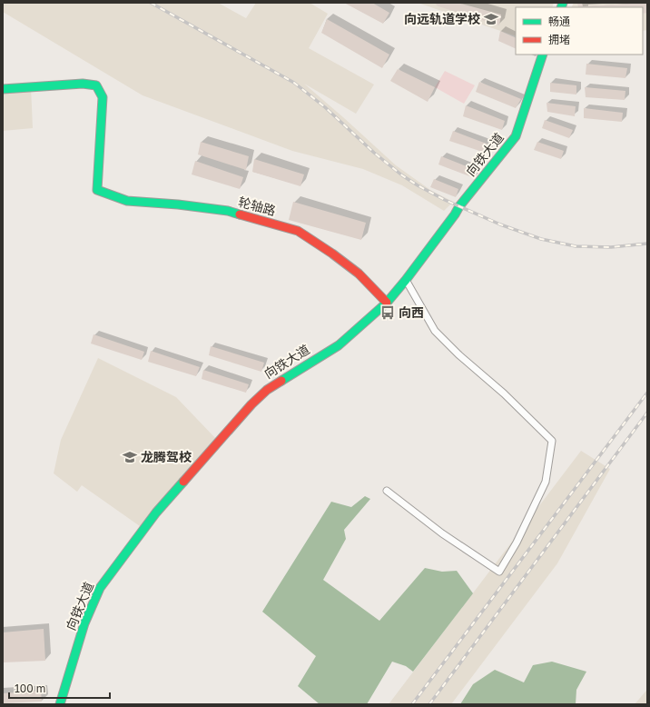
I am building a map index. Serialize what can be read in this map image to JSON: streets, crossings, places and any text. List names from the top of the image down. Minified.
{"streets":{"street":["向铁大道","轮轴路"]},"crossings":[["向铁大道","轮轴路"]],"places":{"school or university":["向远轨道学校","龙腾驾校"],"bus stop":["向西"]},"legend":["畅通","拥堵"],"scale_bar":"100 m"}
